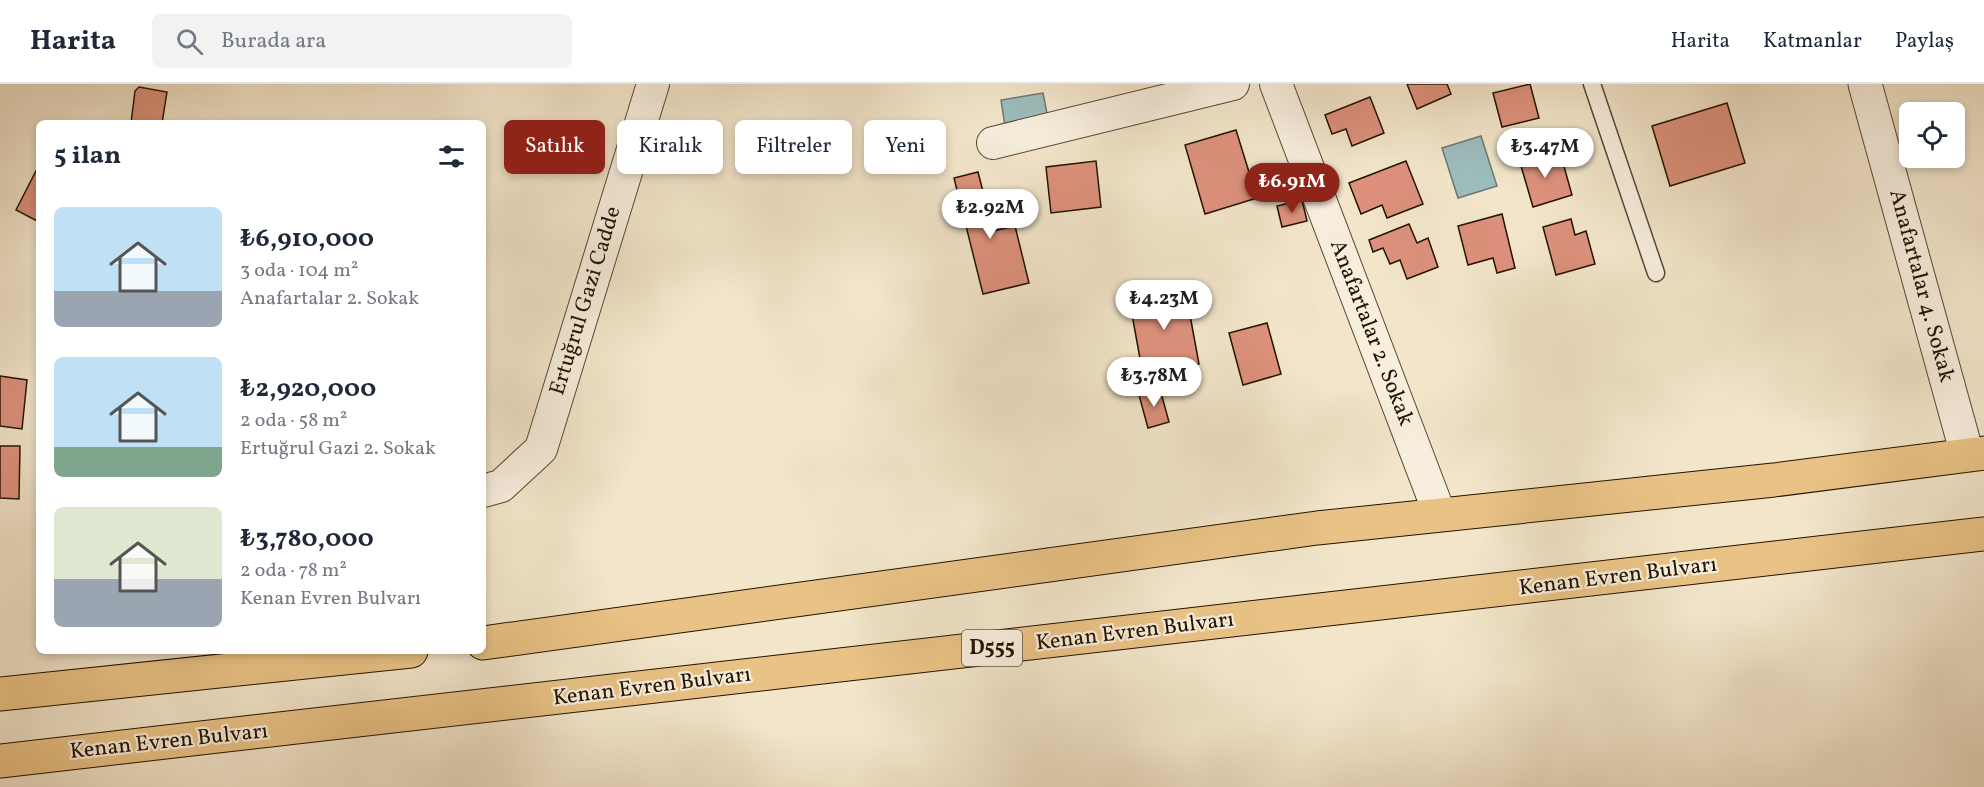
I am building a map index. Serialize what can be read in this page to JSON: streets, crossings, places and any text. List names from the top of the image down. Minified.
{"streets":{"main road":["Kenan Evren Bulvarı","D555"],"street":["Anafartalar 4. Sokak","Ertuğrul Gazi Cadde","Anafartalar 2. Sokak"]},"page":{"header":"Harita","search":"Burada ara","nav":["Harita","Katmanlar","Paylaş"],"chip":["Satılık","Kiralık","Filtreler","Yeni"],"heading":"5 ilan","price":["₺3.47M","₺6.91M","₺2.92M","₺4.23M","₺3.78M"],"list":[{"name":"₺6,910,000","note":"3 oda · 104 m² · Anafartalar 2. Sokak"},{"name":"₺2,920,000","note":"2 oda · 58 m² · Ertuğrul Gazi 2. Sokak"},{"name":"₺3,780,000","note":"2 oda · 78 m² · Kenan Evren Bulvarı"}]}}
